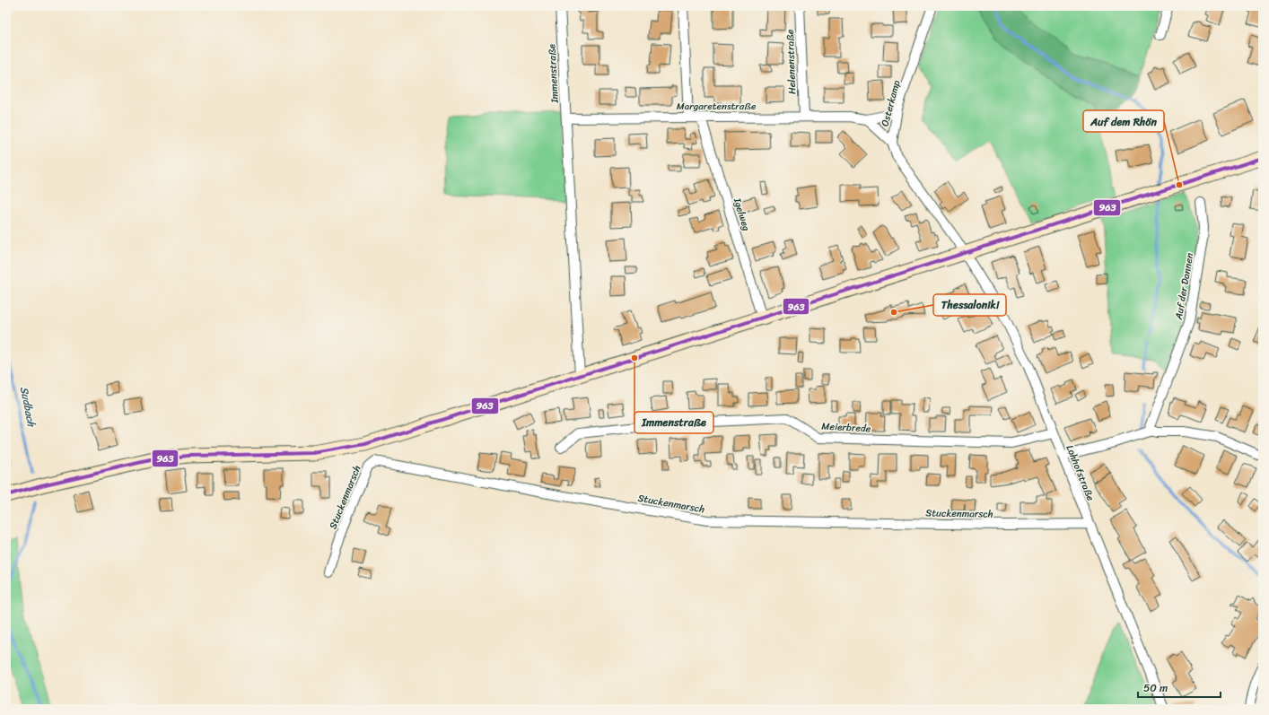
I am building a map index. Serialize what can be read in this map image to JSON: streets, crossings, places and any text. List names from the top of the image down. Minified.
{"streets":{"street":["Helenenstraße","Immenstraße","Osterkamp","Margaretenstraße","Igelweg","Auf der Dannen","Meierbrede","Lohhofstraße","Stuckenmarsch"]},"crossings":[["Helenenstraße","Margaretenstraße"],["Immenstraße","Margaretenstraße"],["Osterkamp","Margaretenstraße"],["Margaretenstraße","Igelweg"],["Meierbrede","Lohhofstraße"],["Lohhofstraße","Stuckenmarsch"]],"water":["Sudbach"],"places":["Auf dem Rhön","Thessaloniki","Immenstraße"],"lines":["transit line 963"],"scale_bar":"50 m"}
